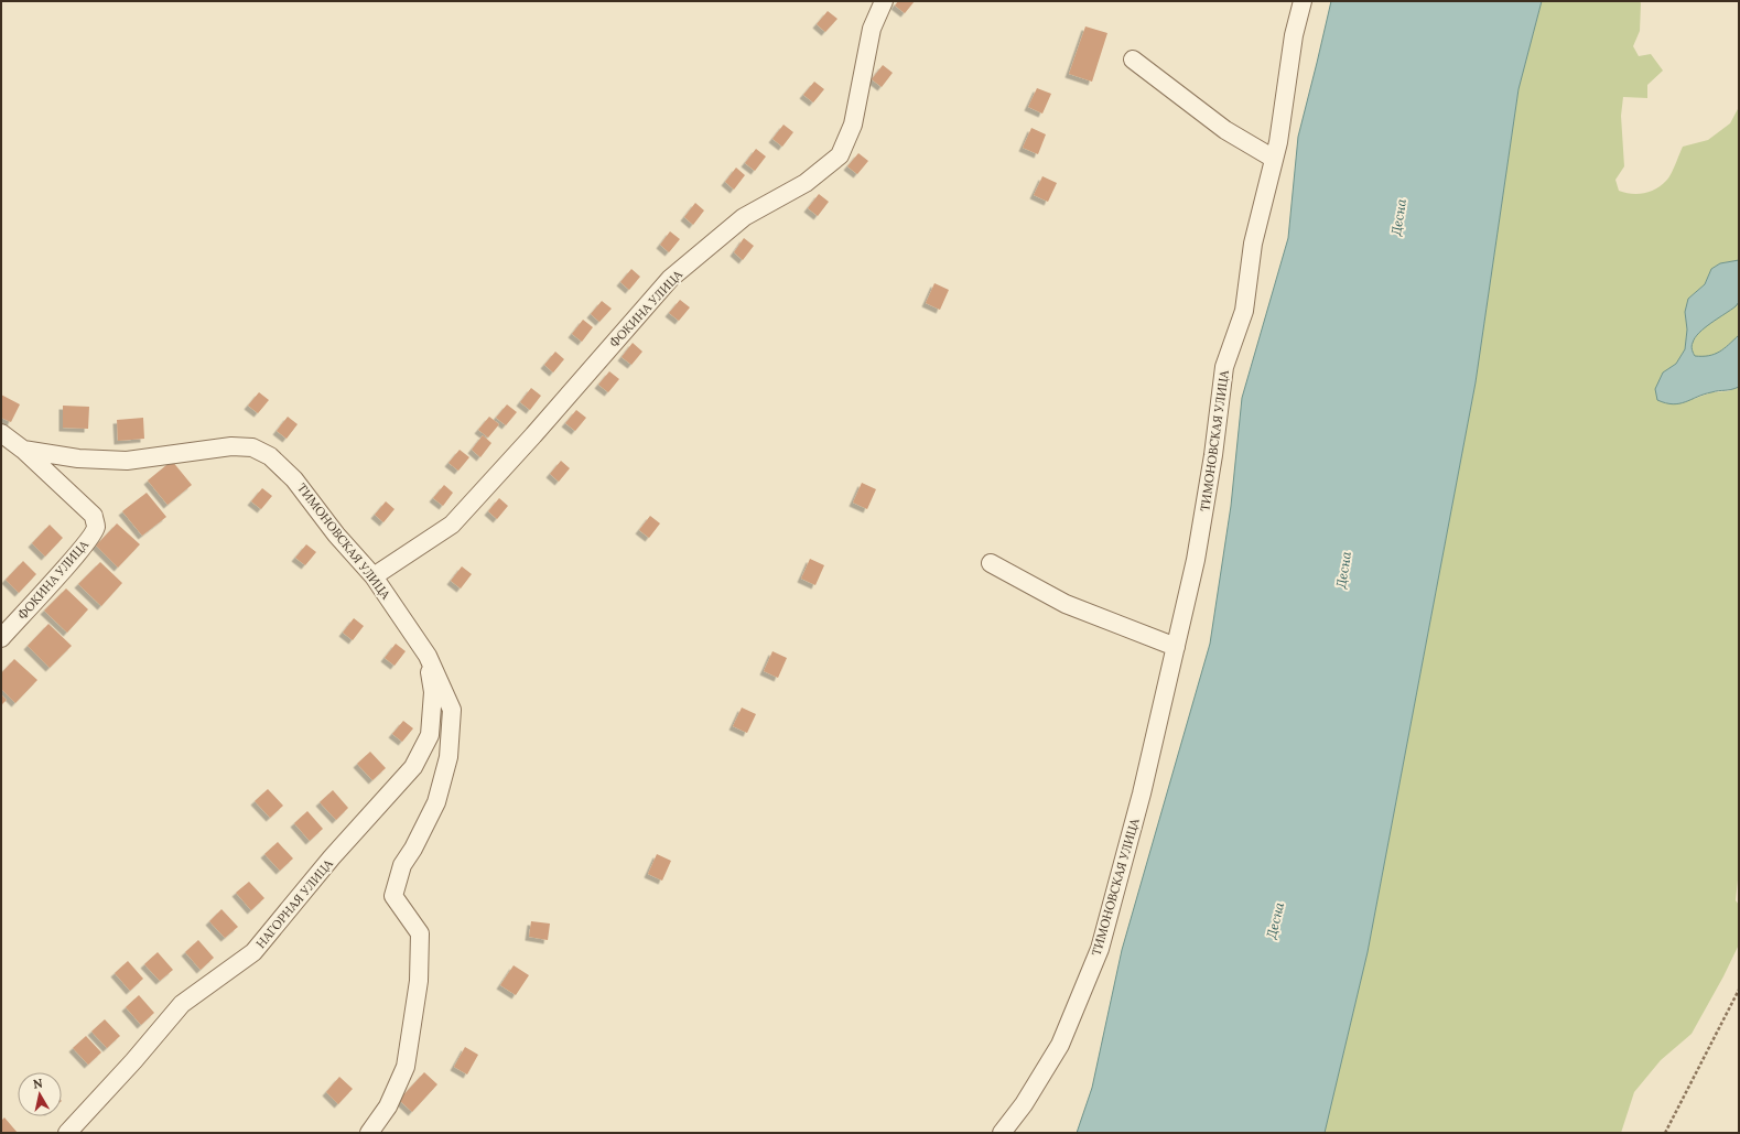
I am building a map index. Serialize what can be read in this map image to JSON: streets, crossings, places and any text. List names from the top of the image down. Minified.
{"streets":{"street":["ФОКИНА УЛИЦА","ТИМОНОВСКАЯ УЛИЦА","НАГОРНАЯ УЛИЦА"]},"crossings":[["ФОКИНА УЛИЦА","ТИМОНОВСКАЯ УЛИЦА"],["ТИМОНОВСКАЯ УЛИЦА","НАГОРНАЯ УЛИЦА"]],"water":["Десна"],"north":"top"}
